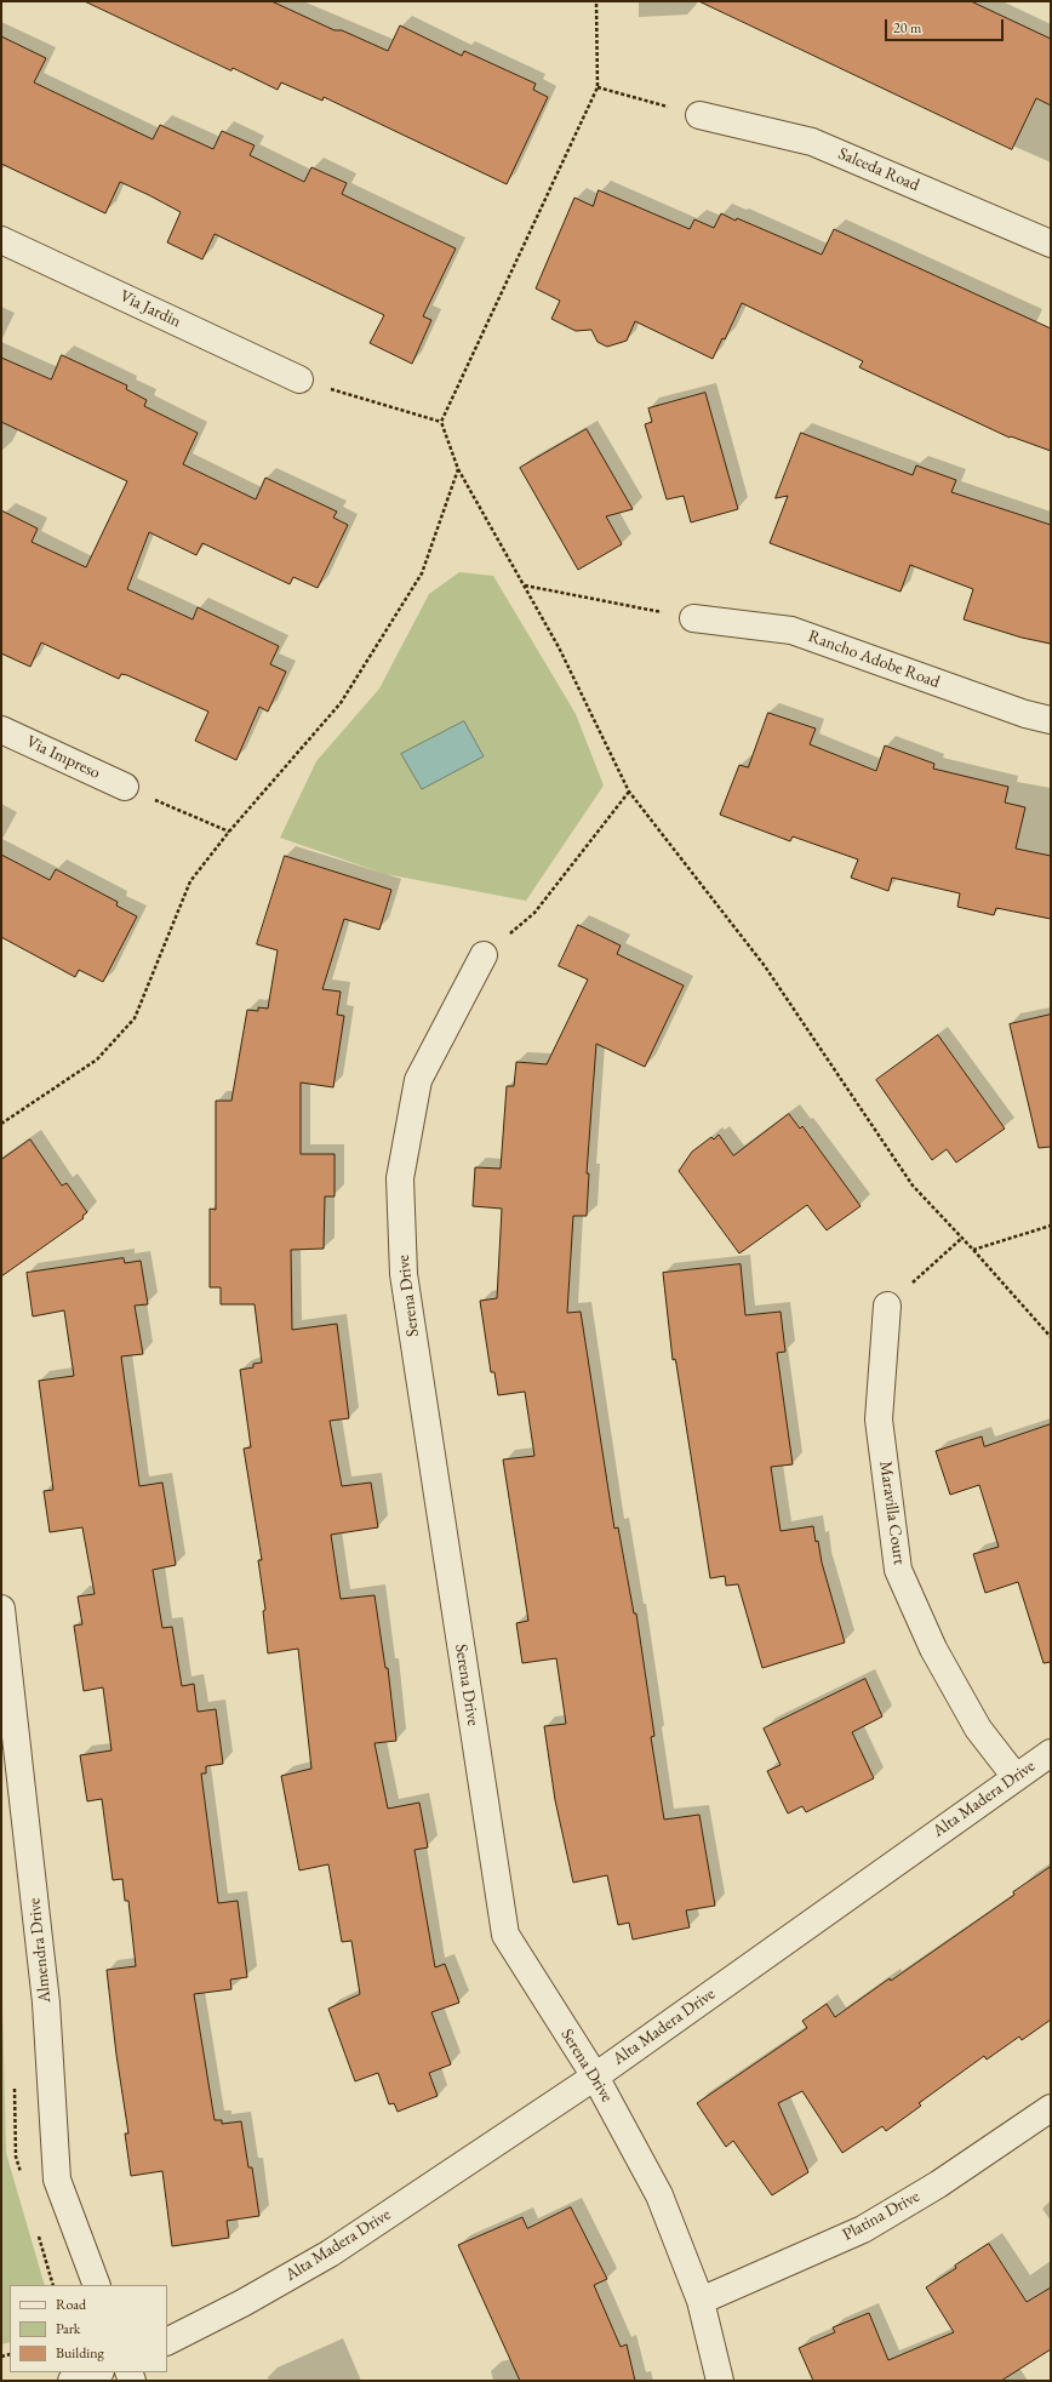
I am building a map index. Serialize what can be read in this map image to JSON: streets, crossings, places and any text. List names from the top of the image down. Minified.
{"streets":{"street":["Salceda Road","Via Jardin","Rancho Adobe Road","Via Impreso","Serena Drive","Maravilla Court","Alta Madera Drive","Almendra Drive","Platina Drive"]},"crossings":[["Serena Drive","Alta Madera Drive"],["Serena Drive","Platina Drive"],["Maravilla Court","Alta Madera Drive"]],"legend":["Road","Park","Building"],"scale_bar":"20 m"}
